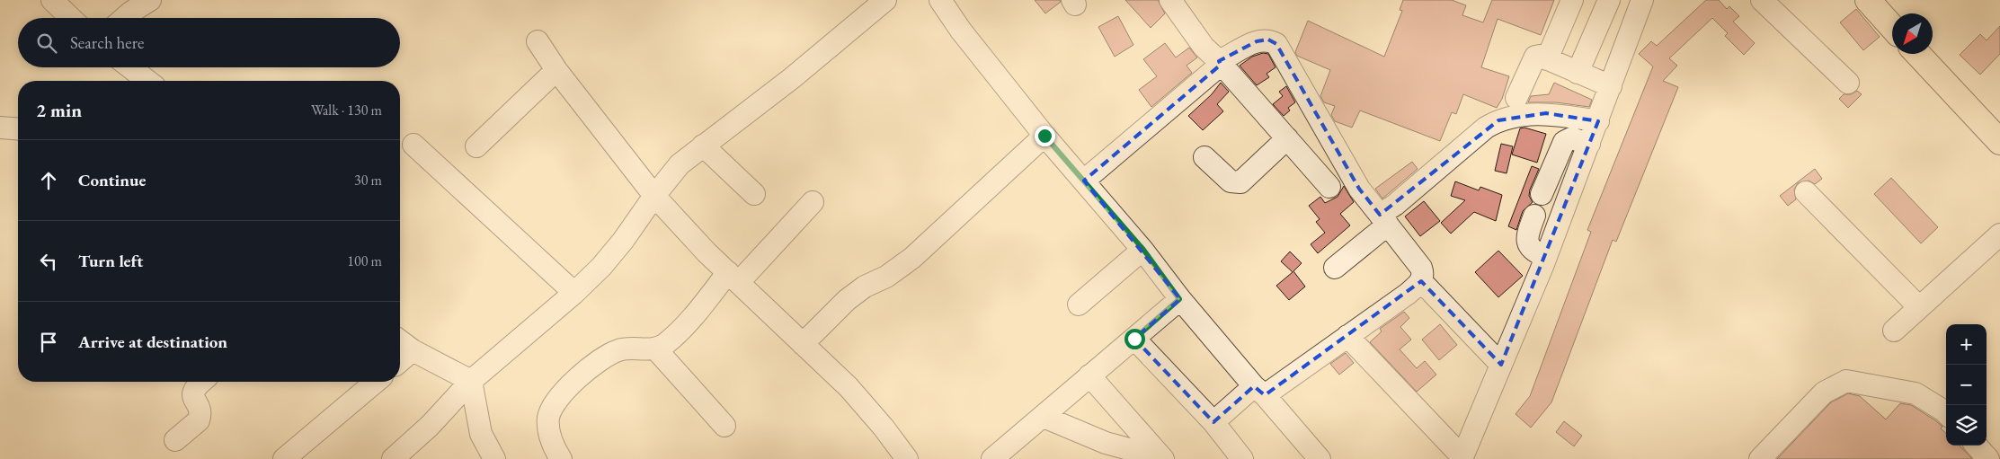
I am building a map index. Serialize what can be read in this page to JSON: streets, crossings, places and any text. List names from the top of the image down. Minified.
{"north":"bottom left","page":{"search":"Search here","heading":["2 min","Walk · 130 m"],"list":[["Continue","30 m"],["Turn left","100 m"],"Arrive at destination"],"map_buttons":["+","−"]}}
